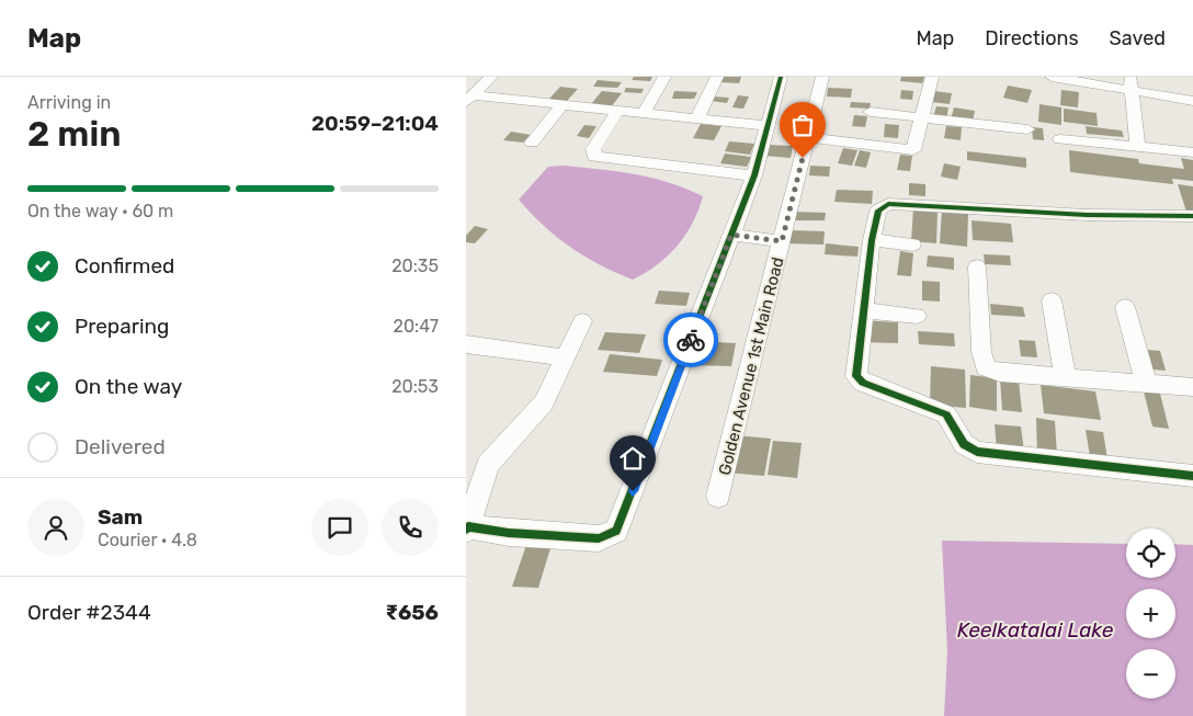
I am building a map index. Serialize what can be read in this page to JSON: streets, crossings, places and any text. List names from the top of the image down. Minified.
{"streets":{"street":["Golden Avenue 1st Main Road"]},"water":["Keelkatalai Lake"],"page":{"header":"Map","nav":["Map","Directions","Saved"],"heading":["2 min","Arriving in","20:59–21:04"],"panel":["Sam","Courier · 4.8","Order #2344","₹656"],"bar":"On the way · 60 m","list":[["Confirmed","20:35"],["Preparing","20:47"],["On the way","20:53"],"Delivered"],"map_buttons":["+","−"]}}
